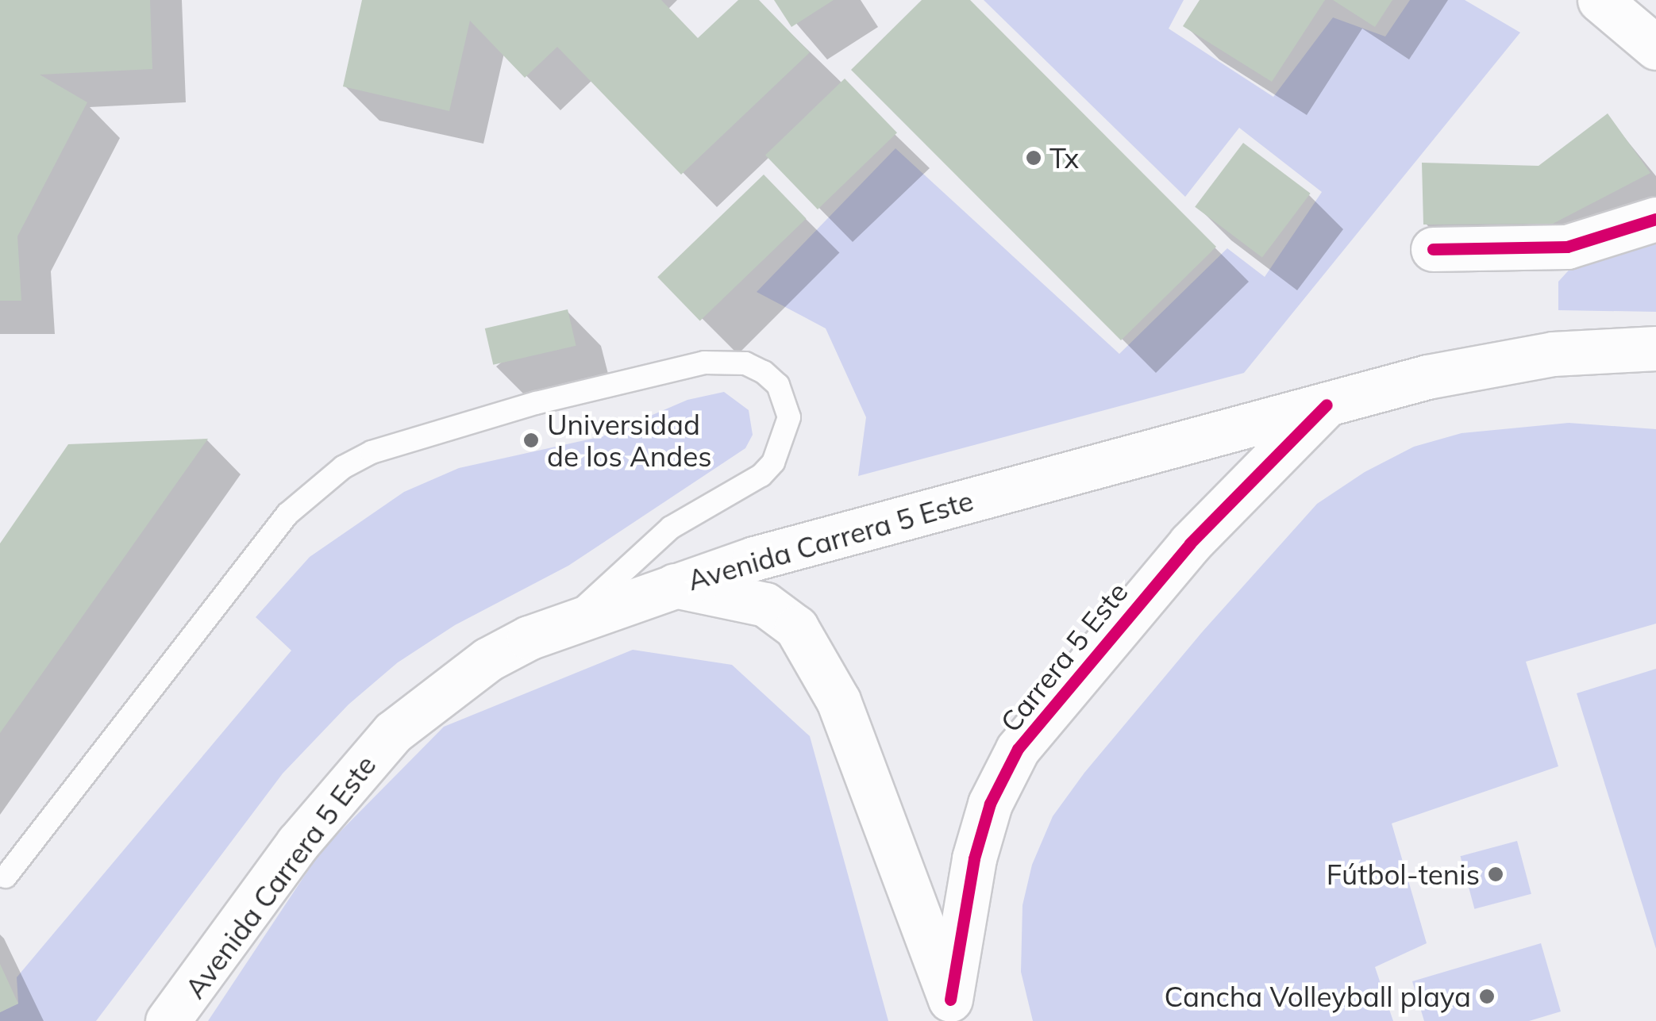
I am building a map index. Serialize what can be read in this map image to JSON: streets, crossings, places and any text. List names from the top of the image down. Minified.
{"streets":{"main road":["Avenida Carrera 5 Este","Carrera 5 Este"]},"crossings":[["Avenida Carrera 5 Este","Carrera 5 Este"]],"places":["Tx","Universidad de los Andes","Fútbol-tenis","Cancha Volleyball playa"]}
